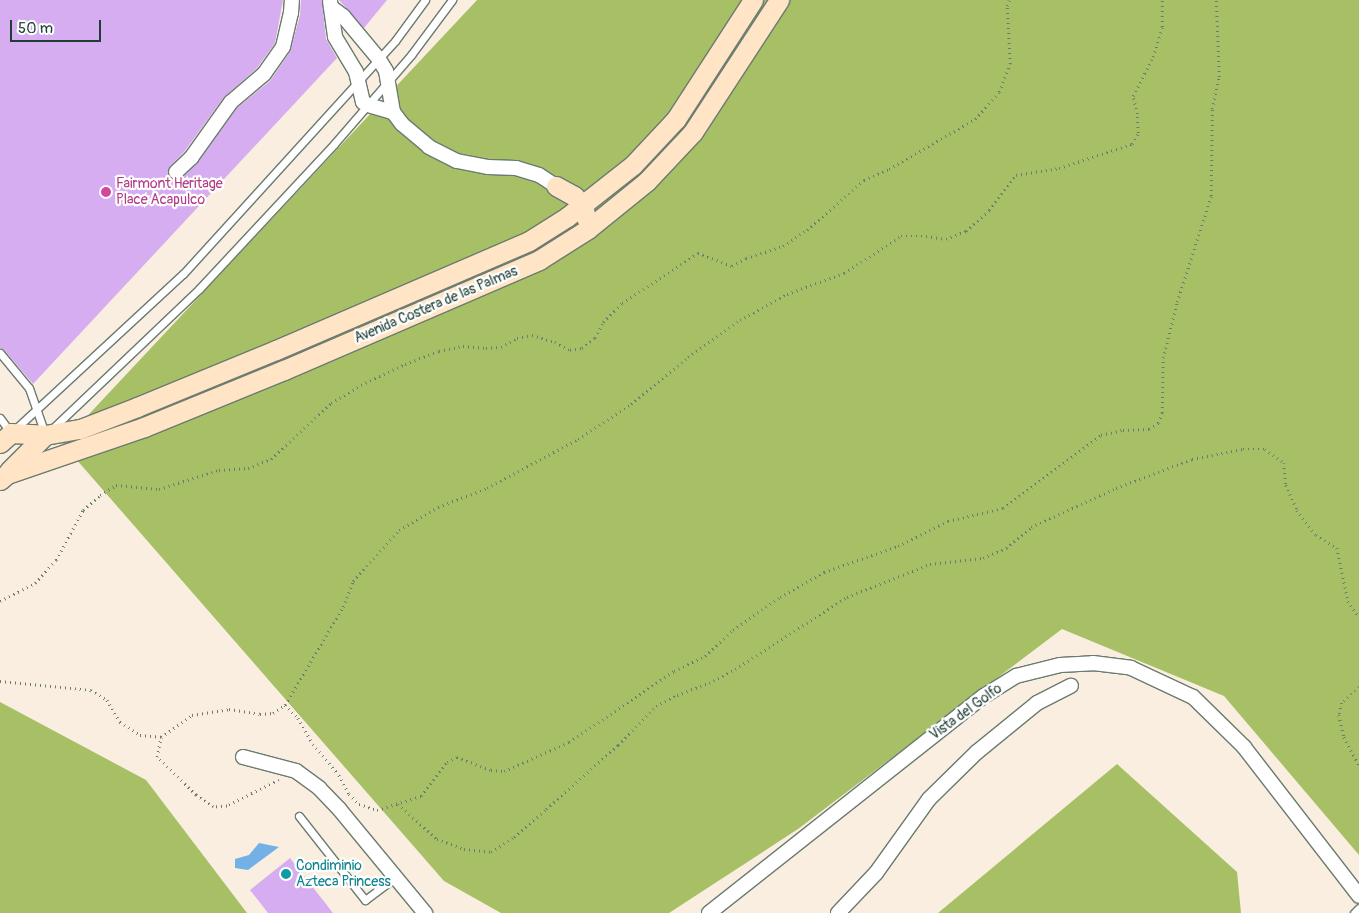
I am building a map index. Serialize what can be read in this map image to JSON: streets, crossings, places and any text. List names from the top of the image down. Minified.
{"streets":{"main road":["Avenida Costera de las Palmas"],"street":["Vista del Golfo"]},"places":["Fairmont Heritage Place Acapulco","Condiminio Azteca Princess"],"scale_bar":"50 m"}
